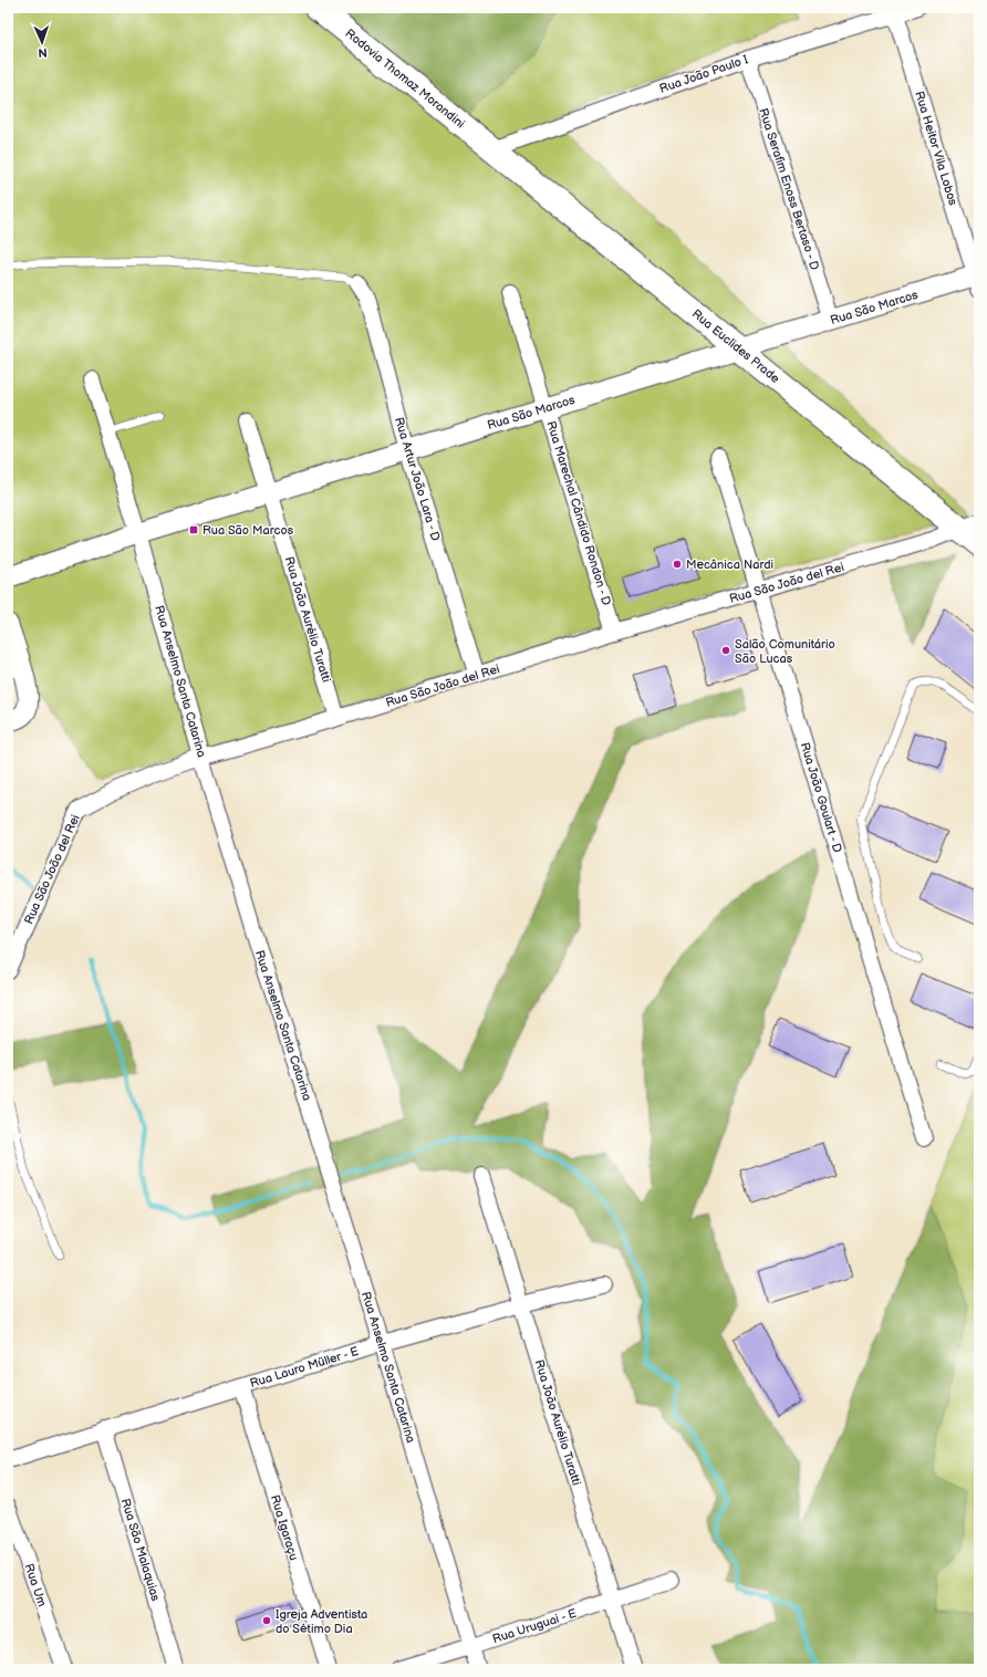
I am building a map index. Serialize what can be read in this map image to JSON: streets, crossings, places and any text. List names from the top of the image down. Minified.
{"streets":{"main road":["Rodovia Thomaz Morandini","Rua Euclides Prade"],"street":["Rua João Paulo I","Rua Heitor Vila Lobos","Rua Serafim Enoss Bertaso - D","Rua São Marcos","Rua Artur João Lara - D","Rua Marechal Cândido Rondon - D","Rua São João del Rei","Rua João Aurélio Turatti","Rua Anselmo Santa Catarina","Rua João Goulart - D","Rua Lauro Müller - E","Rua Igaraçu","Rua São Malaquias","Rua Um","Rua Uruguai - E"]},"crossings":[["Rua João Paulo I","Rodovia Thomaz Morandini"],["Rua João Paulo I","Rua Heitor Vila Lobos"],["Rua João Paulo I","Rua Serafim Enoss Bertaso - D"],["Rua João Paulo I","Rua Euclides Prade"],["Rodovia Thomaz Morandini","Rua Euclides Prade"],["Rua Heitor Vila Lobos","Rua São Marcos"],["Rua Serafim Enoss Bertaso - D","Rua São Marcos"],["Rua São Marcos","Rua Euclides Prade"],["Rua São Marcos","Rua Artur João Lara - D"],["Rua São Marcos","Rua Marechal Cândido Rondon - D"],["Rua São Marcos","Rua João Aurélio Turatti"],["Rua São Marcos","Rua Anselmo Santa Catarina"],["Rua Euclides Prade","Rua São João del Rei"],["Rua Artur João Lara - D","Rua São João del Rei"],["Rua Marechal Cândido Rondon - D","Rua São João del Rei"],["Rua São João del Rei","Rua João Aurélio Turatti"],["Rua São João del Rei","Rua Anselmo Santa Catarina"],["Rua São João del Rei","Rua João Goulart - D"],["Rua João Aurélio Turatti","Rua Lauro Müller - E"],["Rua João Aurélio Turatti","Rua Uruguai - E"],["Rua Anselmo Santa Catarina","Rua Lauro Müller - E"],["Rua Anselmo Santa Catarina","Rua Uruguai - E"],["Rua Lauro Müller - E","Rua Igaraçu"],["Rua Lauro Müller - E","Rua São Malaquias"]],"places":{"transit":["Rua São Marcos"],"other":["Mecânica Nardi","Salão Comunitário São Lucas","Igreja Adventista do Sétimo Dia"]},"north":"bottom"}
